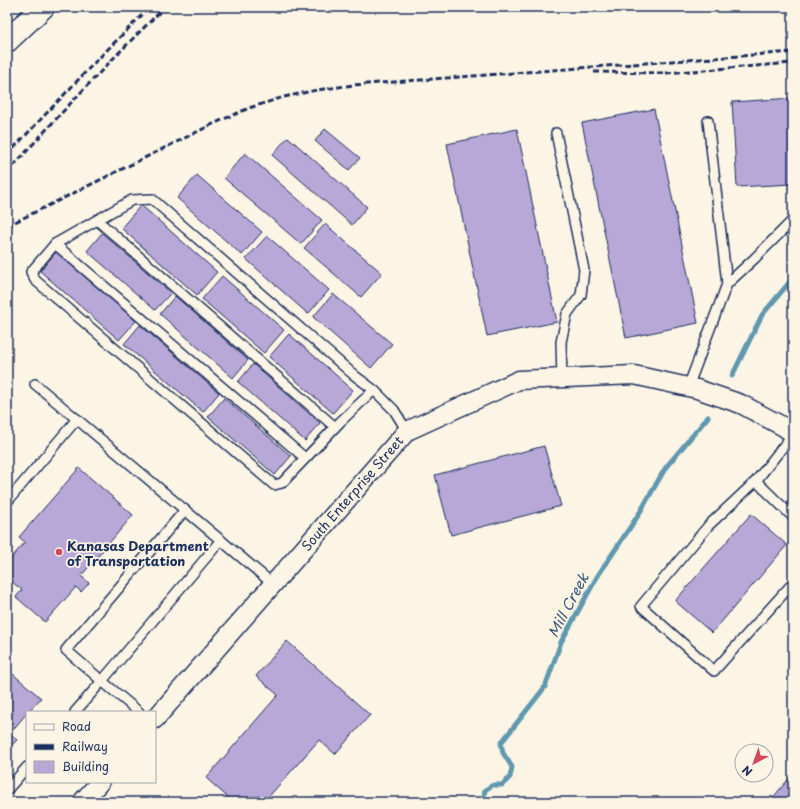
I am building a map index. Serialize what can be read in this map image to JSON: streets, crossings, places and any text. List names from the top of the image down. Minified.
{"streets":{"street":["South Enterprise Street"]},"water":["Mill Creek"],"places":["Kanasas Department of Transportation"],"legend":["Road","Railway","Building"],"north":"bottom left"}
